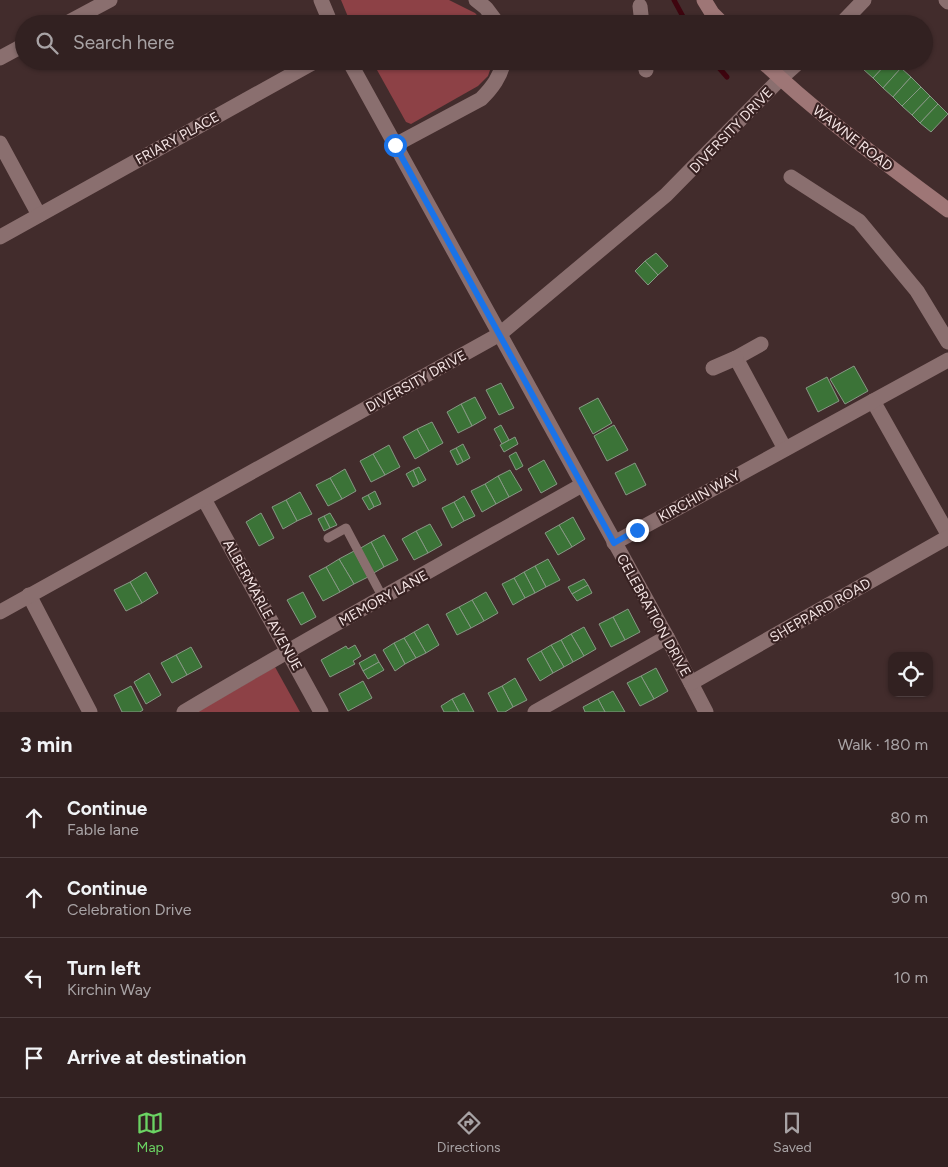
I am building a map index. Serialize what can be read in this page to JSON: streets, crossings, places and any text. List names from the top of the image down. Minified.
{"streets":{"street":["DIVERSITY DRIVE","FRIARY PLACE","WAWNE ROAD","KIRCHIN WAY","MEMORY LANE","ALBERMARLE AVENUE","SHEPPARD ROAD","CELEBRATION DRIVE"]},"crossings":[["DIVERSITY DRIVE","WAWNE ROAD"],["DIVERSITY DRIVE","ALBERMARLE AVENUE"],["DIVERSITY DRIVE","CELEBRATION DRIVE"],["KIRCHIN WAY","SHEPPARD ROAD"],["KIRCHIN WAY","CELEBRATION DRIVE"],["MEMORY LANE","ALBERMARLE AVENUE"],["MEMORY LANE","CELEBRATION DRIVE"],["SHEPPARD ROAD","CELEBRATION DRIVE"]],"page":{"search":"Search here","heading":["3 min","Walk · 180 m"],"list":[["Continue","Fable lane","80 m"],["Continue","Celebration Drive","90 m"],["Turn left","Kirchin Way","10 m"],"Arrive at destination"],"nav":["Map","Directions","Saved"]}}
